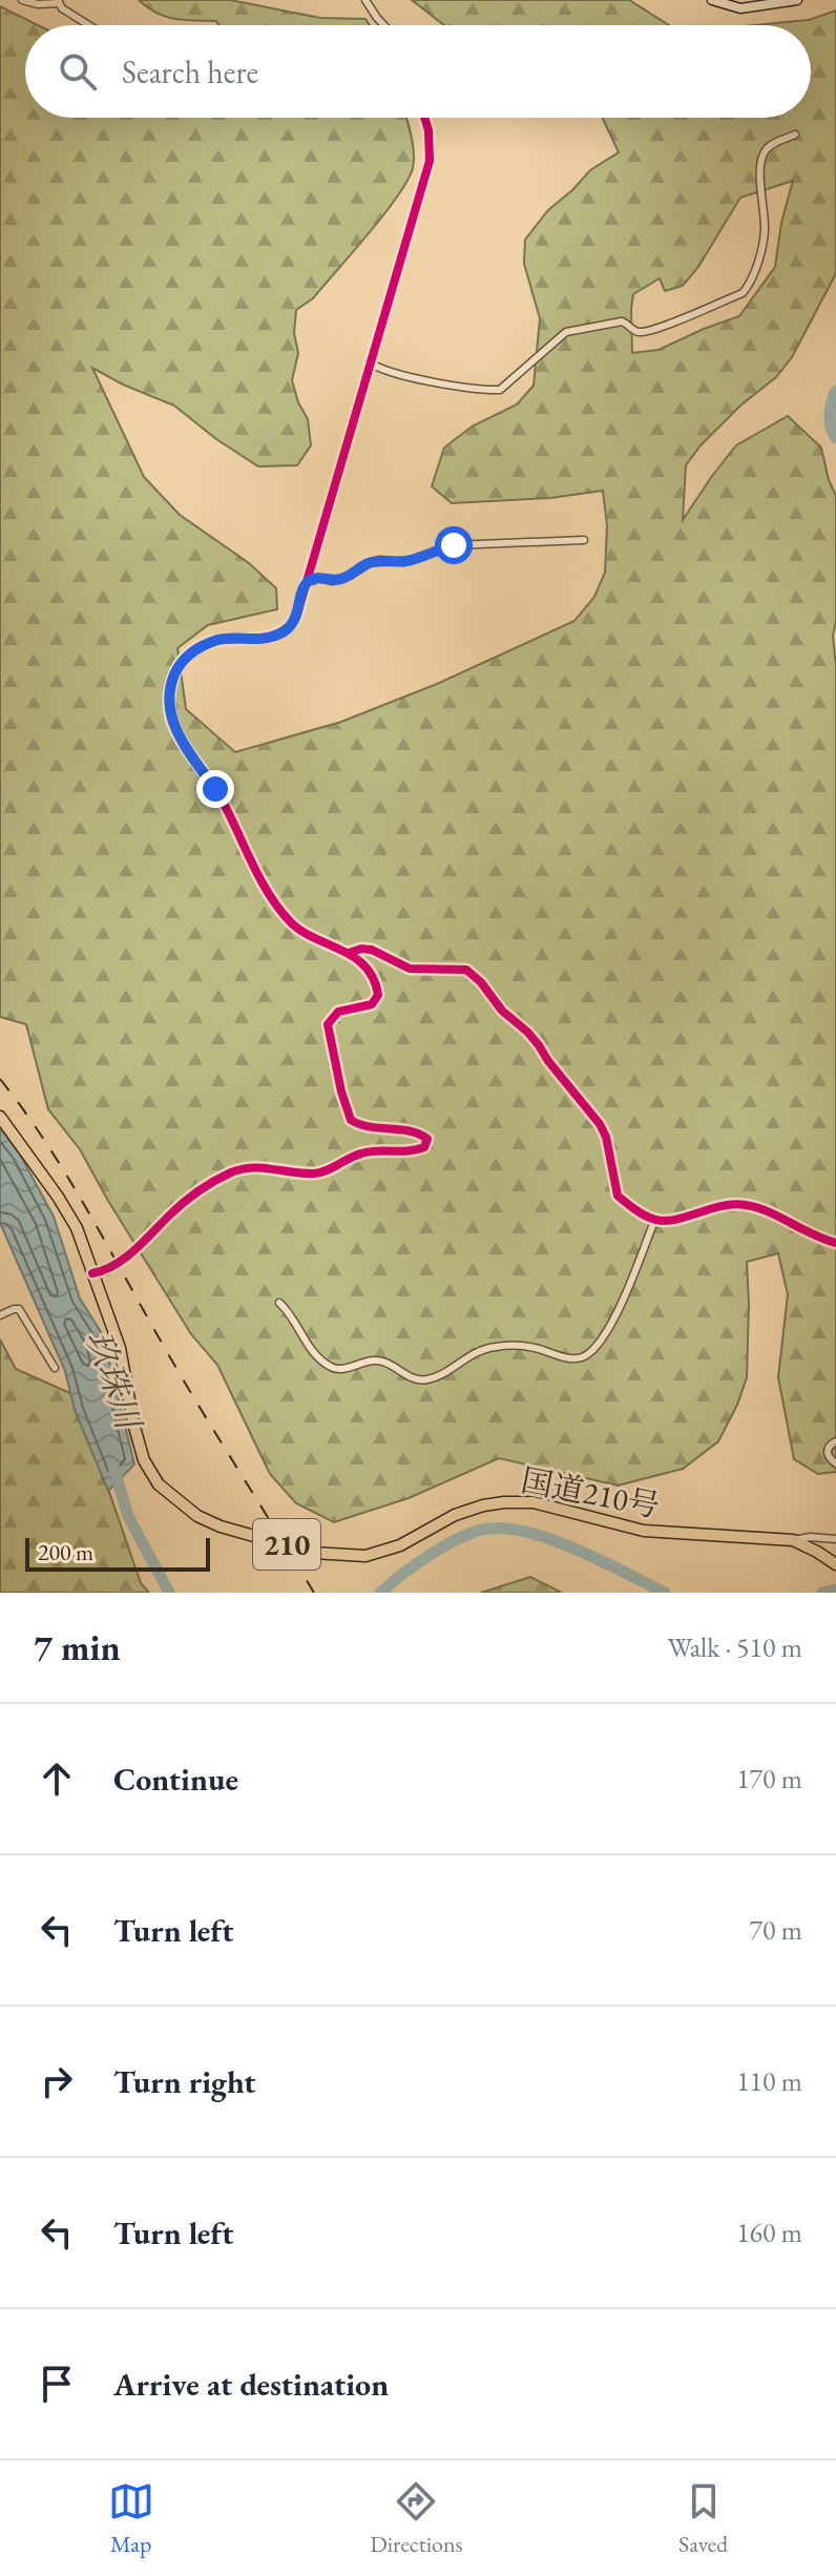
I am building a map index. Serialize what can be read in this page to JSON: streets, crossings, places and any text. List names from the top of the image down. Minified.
{"streets":{"highway":["国道210号","210"]},"water":["玖珠川"],"scale_bar":"200 m","page":{"search":"Search here","scale":"200 m","heading":["7 min","Walk · 510 m"],"list":[["Continue","170 m"],["Turn left","70 m"],["Turn right","110 m"],["Turn left","160 m"],"Arrive at destination"],"nav":["Map","Directions","Saved"]}}
